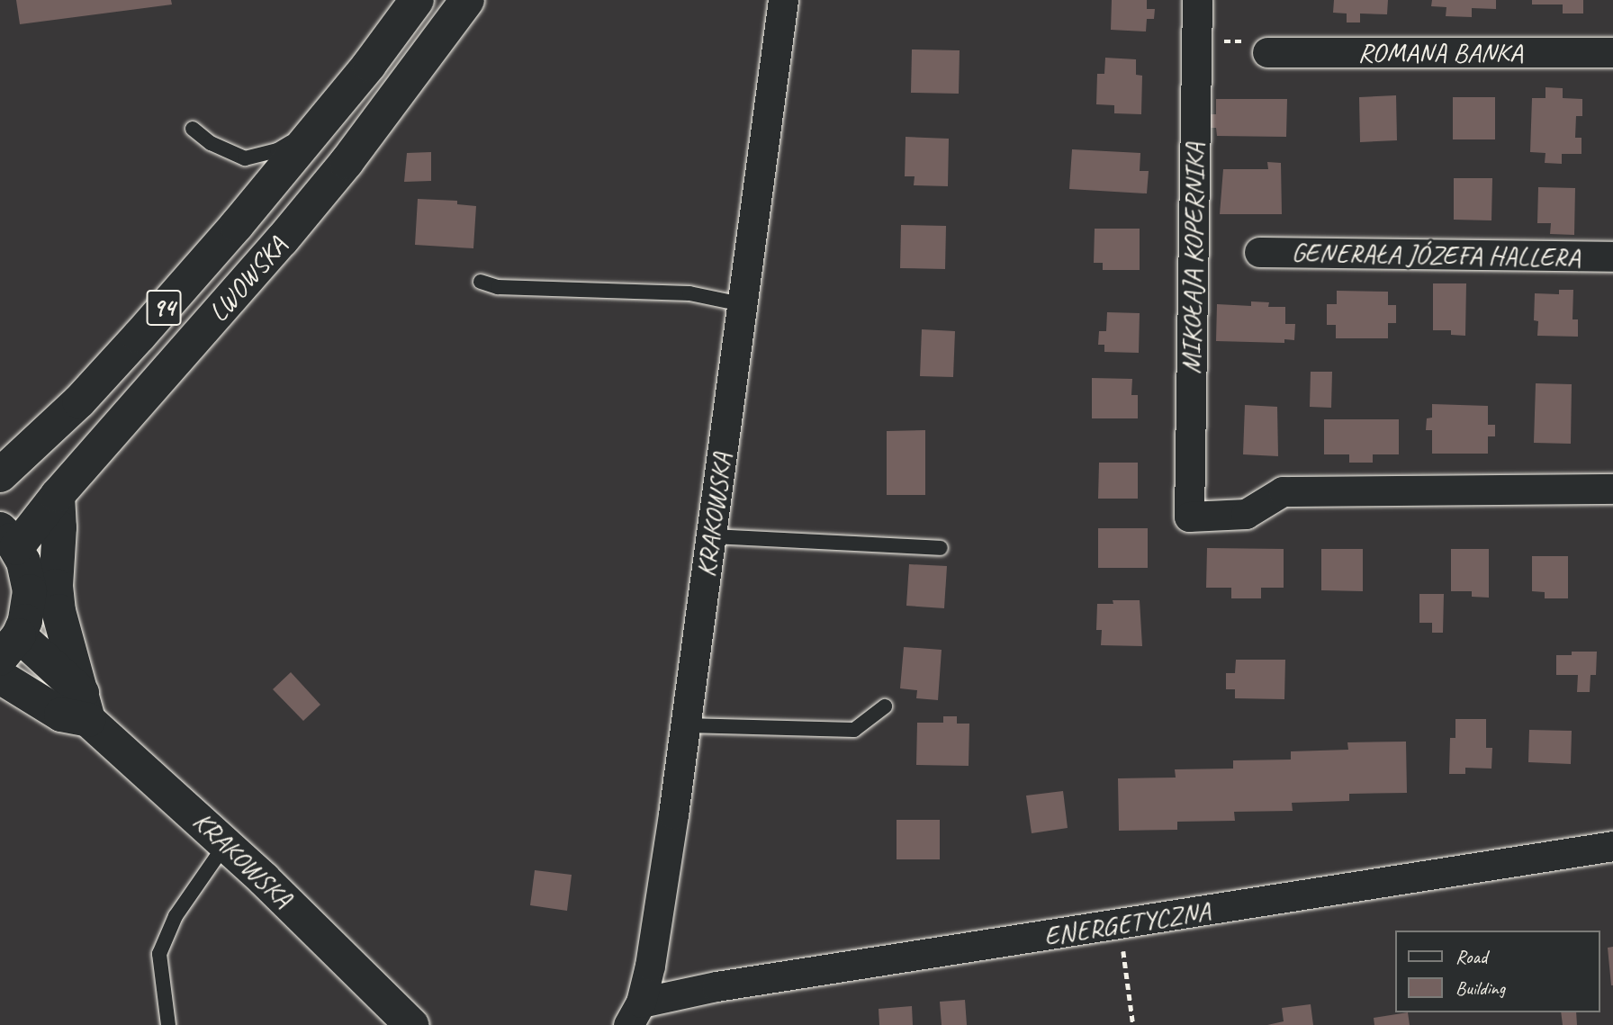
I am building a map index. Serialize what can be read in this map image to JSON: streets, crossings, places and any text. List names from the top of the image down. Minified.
{"streets":{"main road":["LWOWSKA","94","KRAKOWSKA"],"street":["ROMANA BANKA","GENERAŁA JÓZEFA HALLERA","MIKOŁAJA KOPERNIKA","ENERGETYCZNA"]},"crossings":[["LWOWSKA","94"],["94","KRAKOWSKA"],["KRAKOWSKA","ENERGETYCZNA"]],"legend":["Road","Building"]}
